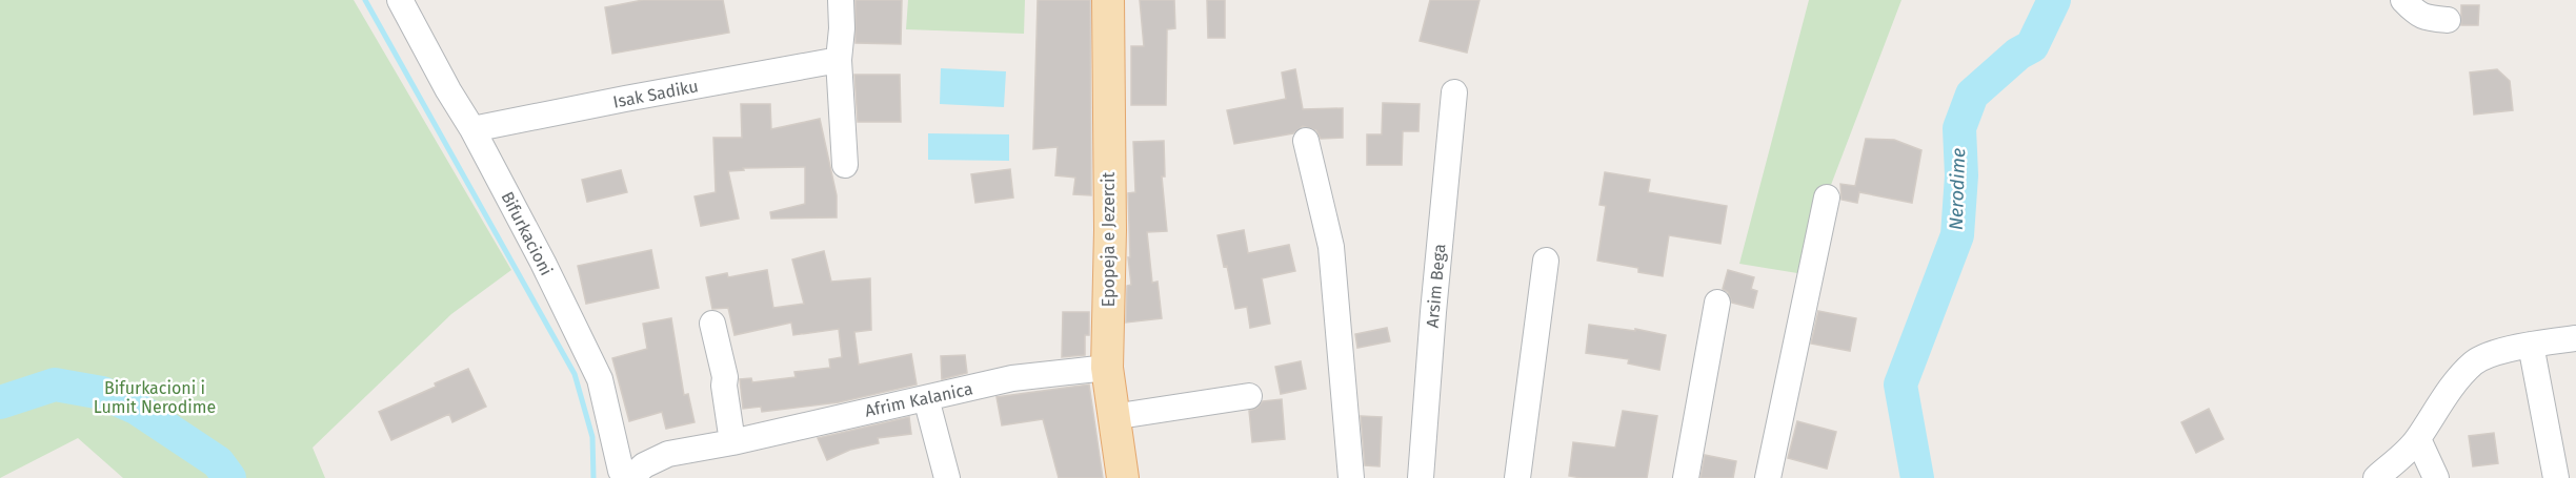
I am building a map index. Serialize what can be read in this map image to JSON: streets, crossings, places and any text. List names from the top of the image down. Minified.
{"streets":{"main road":["Epopeja e Jezercit"],"street":["Isak Sadiku","Bifurkacioni","Arsim Bega","Afrim Kalanica"]},"crossings":[["Isak Sadiku","Bifurkacioni"],["Bifurkacioni","Afrim Kalanica"],["Epopeja e Jezercit","Afrim Kalanica"]],"water":["Nerodime"],"parks":["Bifurkacioni i Lumit Nerodime"]}
